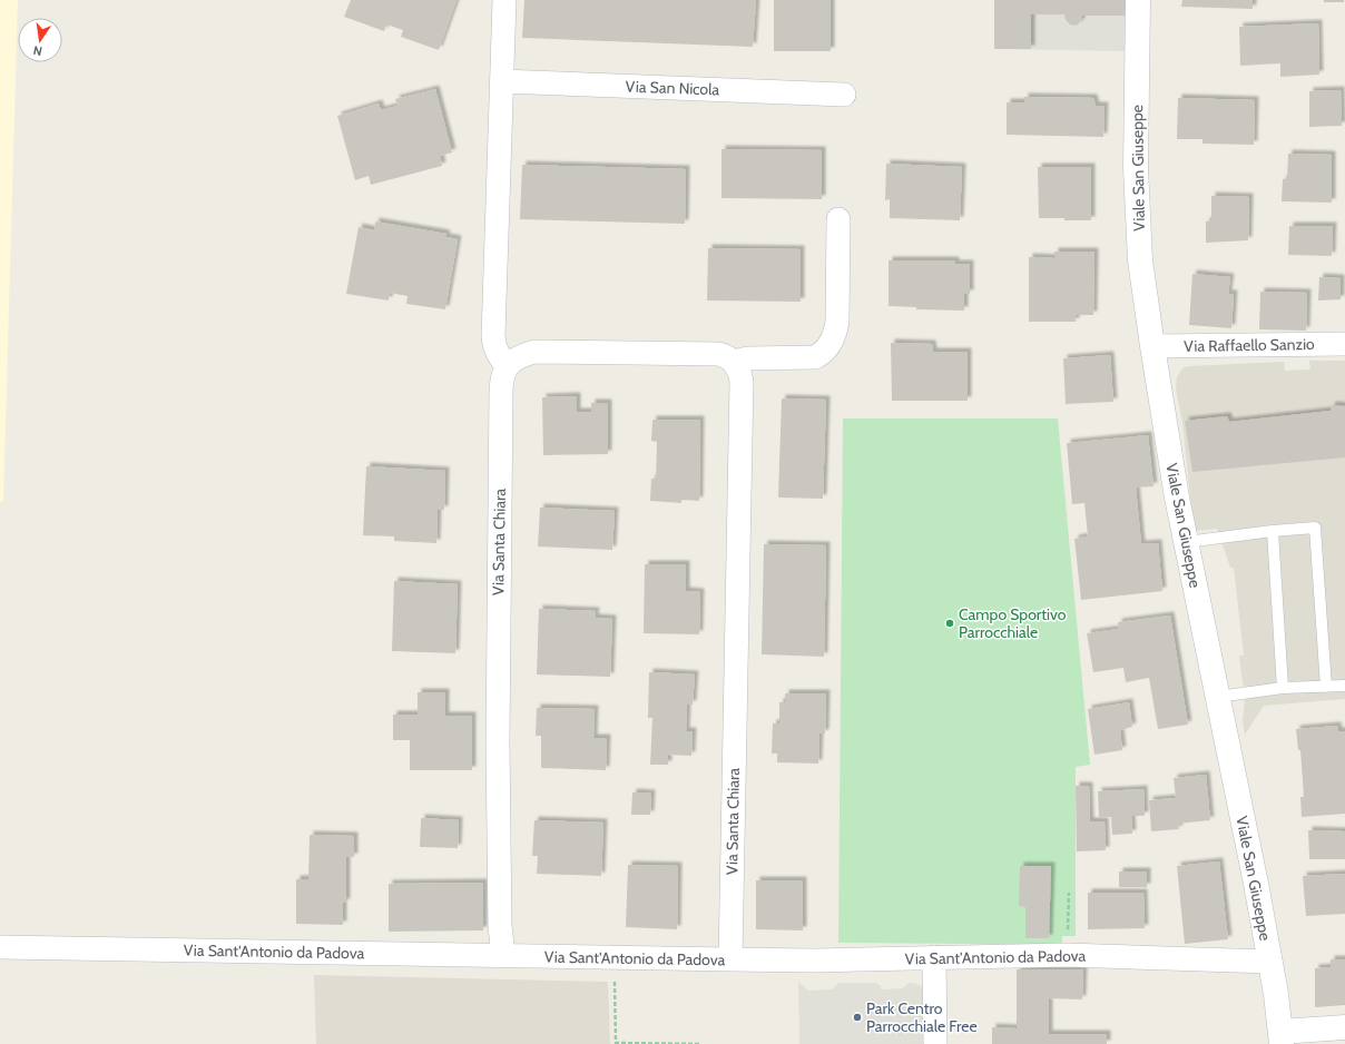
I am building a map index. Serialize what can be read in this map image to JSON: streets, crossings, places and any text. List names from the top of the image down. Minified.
{"streets":{"main road":["Viale San Giuseppe"],"street":["Via San Nicola","Via Raffaello Sanzio","Via Santa Chiara","Via Sant'Antonio da Padova"]},"crossings":[["Viale San Giuseppe","Via Raffaello Sanzio"],["Viale San Giuseppe","Via Sant'Antonio da Padova"],["Via Santa Chiara","Via Sant'Antonio da Padova"]],"places":["Campo Sportivo Parrocchiale","Park Centro Parrocchiale Free"],"north":"bottom"}
